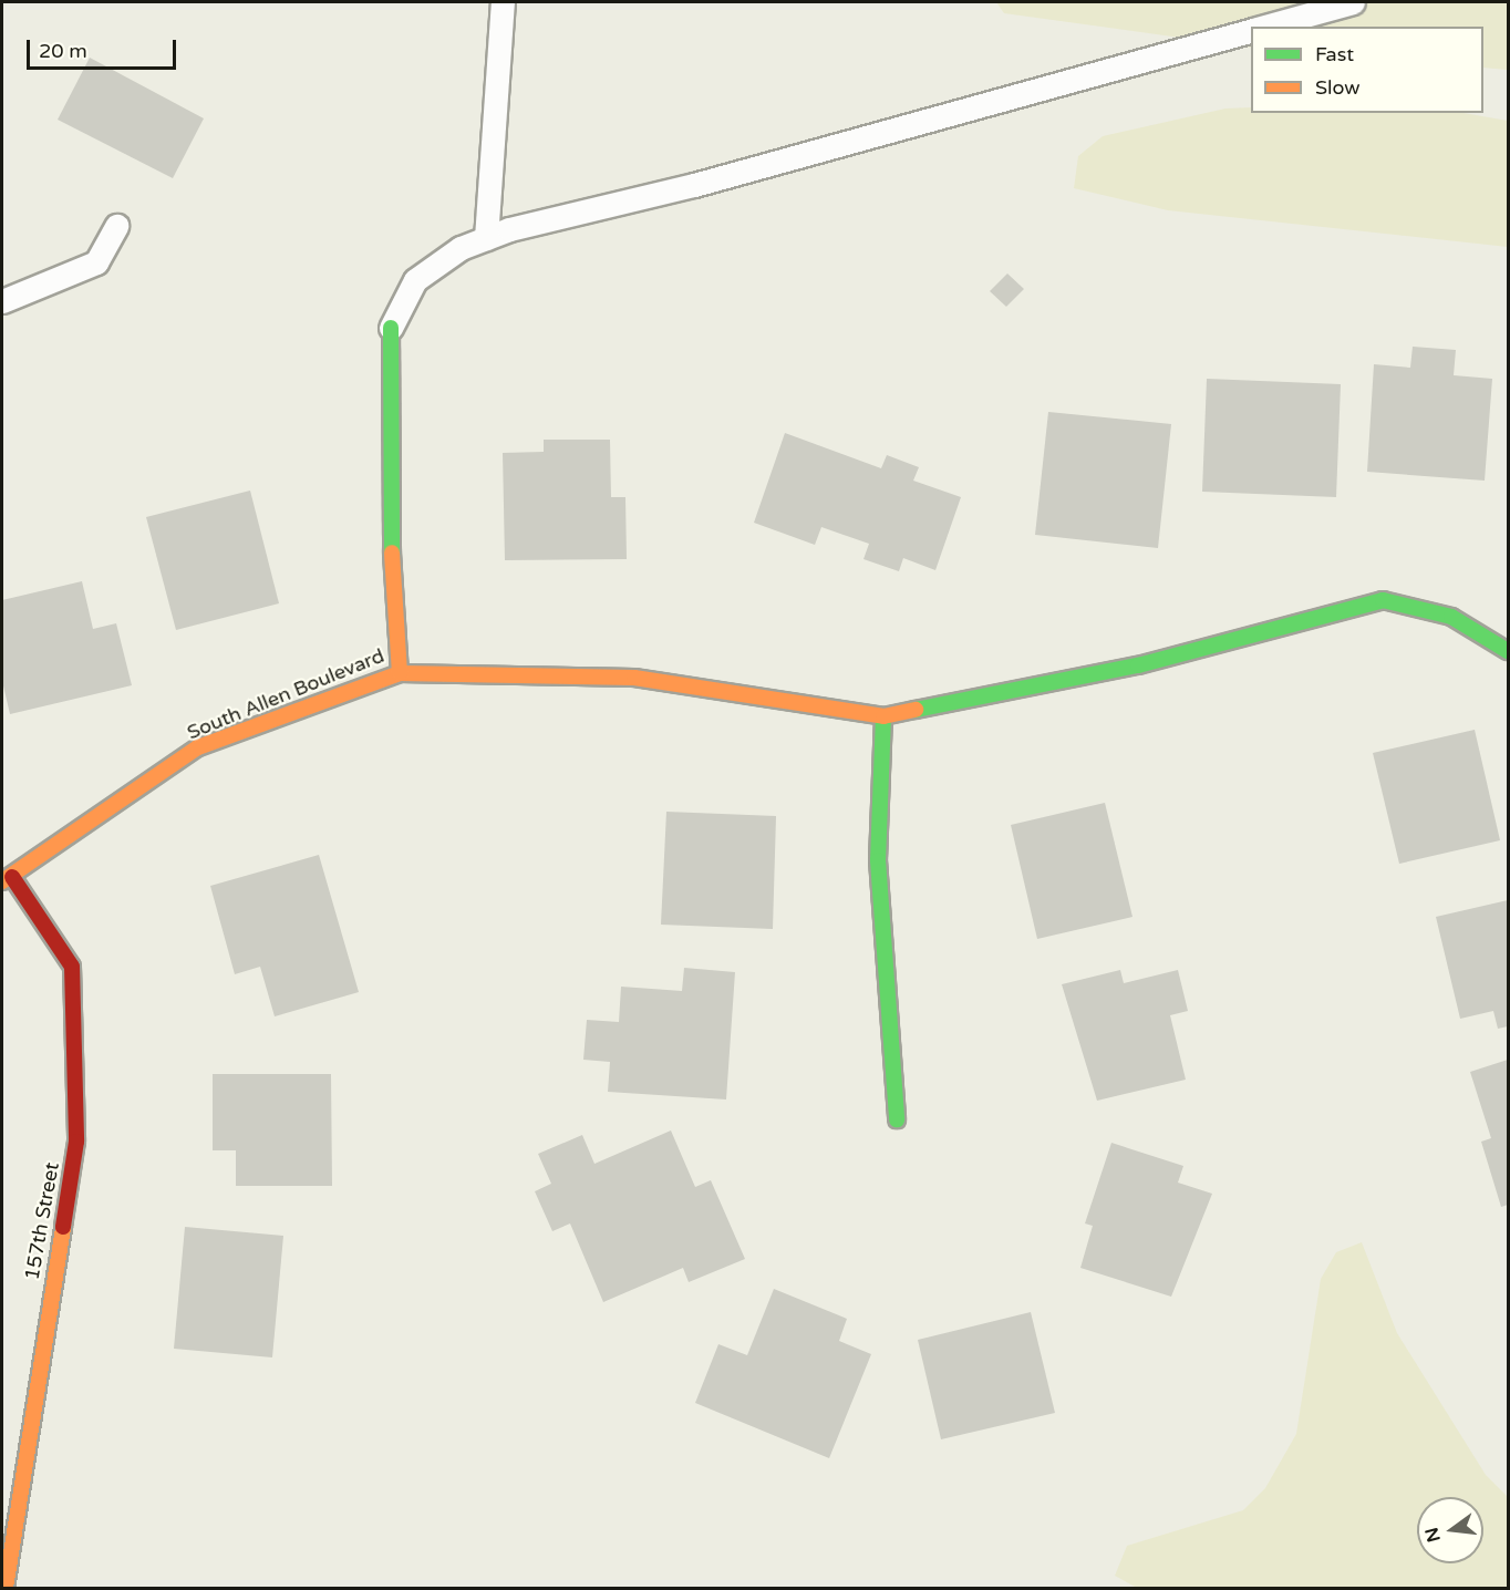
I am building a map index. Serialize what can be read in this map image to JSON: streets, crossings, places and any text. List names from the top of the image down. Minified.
{"streets":{"street":["South Allen Boulevard","157th Street"]},"crossings":[["South Allen Boulevard","157th Street"]],"legend":["Fast","Slow"],"scale_bar":"20 m","north":"left"}
